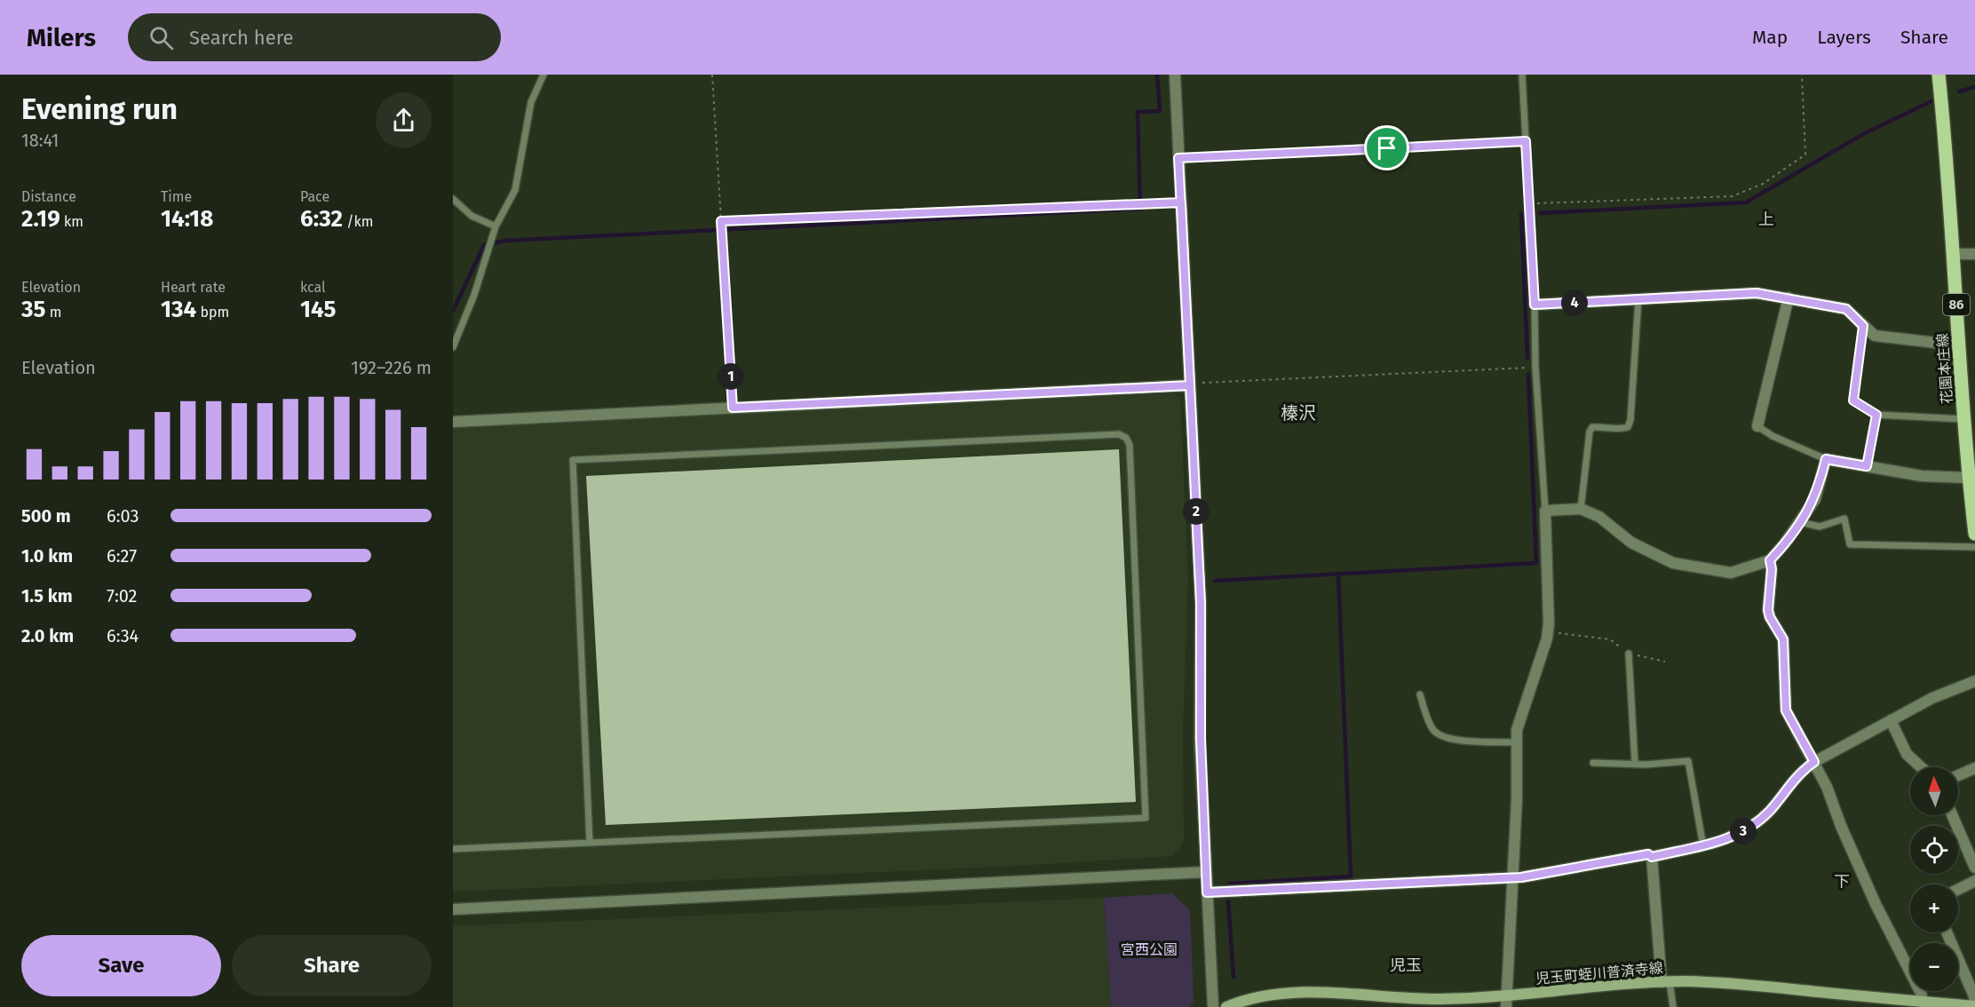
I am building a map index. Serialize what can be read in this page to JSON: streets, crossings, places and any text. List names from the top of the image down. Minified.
{"streets":{"main road":["86","花園本庄線","児玉町蛭川普済寺線"]},"districts":["上","榛沢","下","児玉"],"parks":["宮西公園"],"north":"top","page":{"header":"Milers","search":"Search here","nav":["Map","Layers","Share"],"heading":["Evening run","18:41"],"stats":[["Distance","2.19 km"],["Time","14:18"],["Pace","6:32 /km"],["Elevation","35 m"],["Heart rate","134 bpm"],["kcal","145"]],"pins":["4","1","2","3"],"chart":["Elevation","192–226 m"],"list":[{"name":"500 m","note":"6:03"},{"name":"1.0 km","note":"6:27"},{"name":"1.5 km","note":"7:02"},{"name":"2.0 km","note":"6:34"}],"map_buttons":["+","−"],"buttons":["Save","Share"]}}
